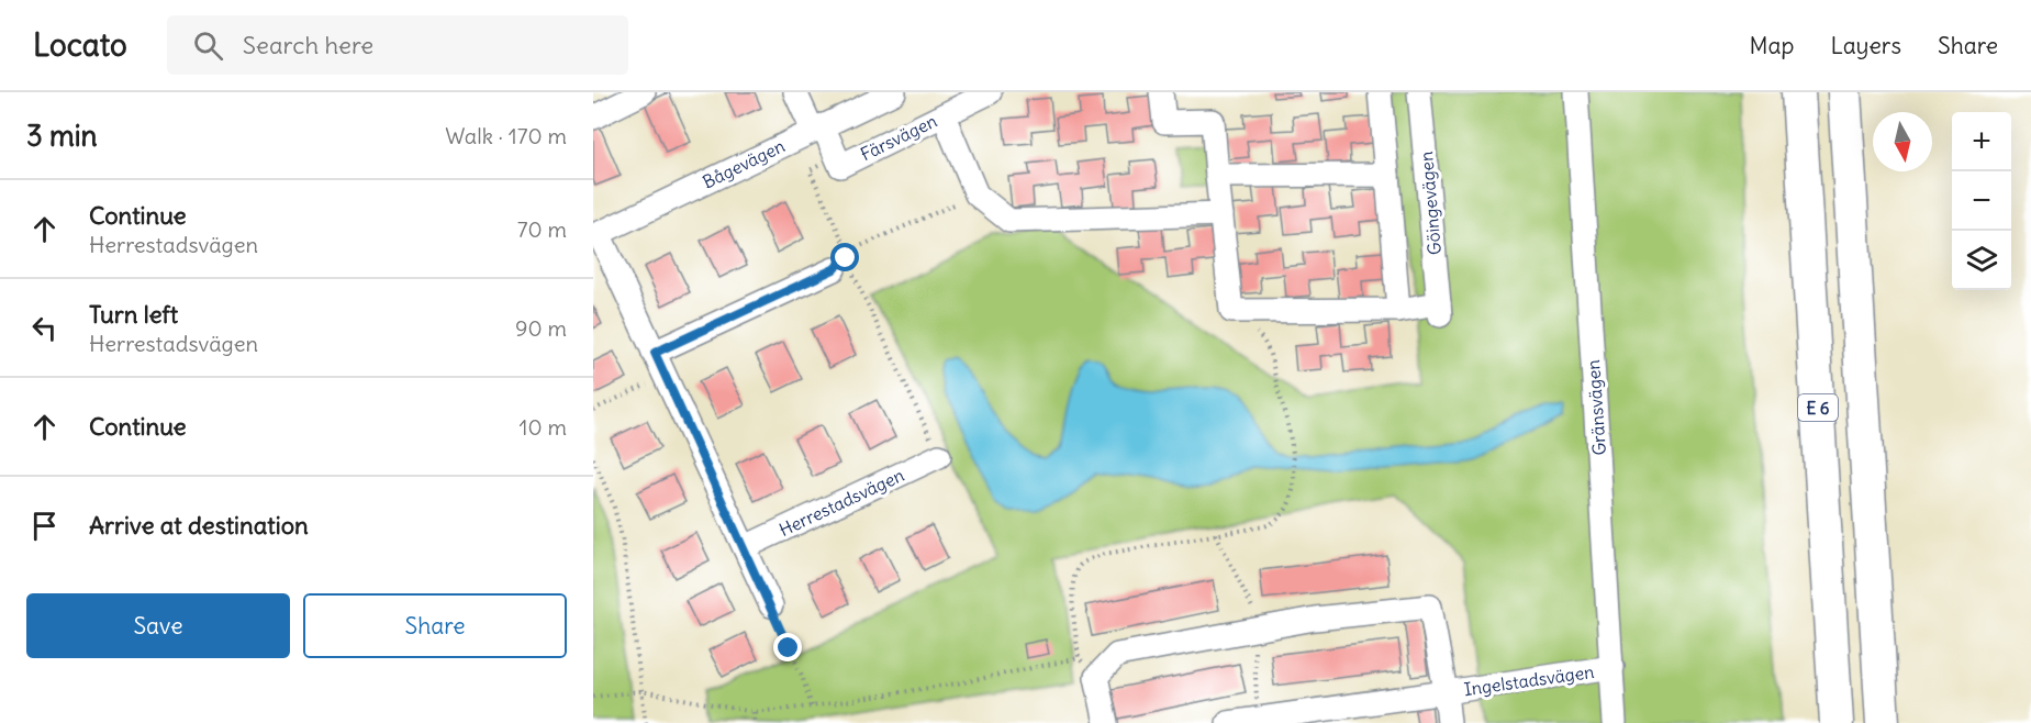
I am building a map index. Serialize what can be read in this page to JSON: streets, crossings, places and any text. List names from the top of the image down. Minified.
{"streets":{"highway":["E 6"],"street":["Färsvägen","Bågevägen","Göingevägen","Gränsvägen","Herrestadsvägen","Ingelstadsvägen"]},"crossings":[["Färsvägen","Bågevägen"],["Gränsvägen","Ingelstadsvägen"]],"north":"bottom","page":{"header":"Locato","search":"Search here","nav":["Map","Layers","Share"],"heading":["3 min","Walk · 170 m"],"map_buttons":["+","−"],"list":[["Continue","Herrestadsvägen","70 m"],["Turn left","Herrestadsvägen","90 m"],["Continue","10 m"],"Arrive at destination"],"buttons":["Save","Share"]}}
